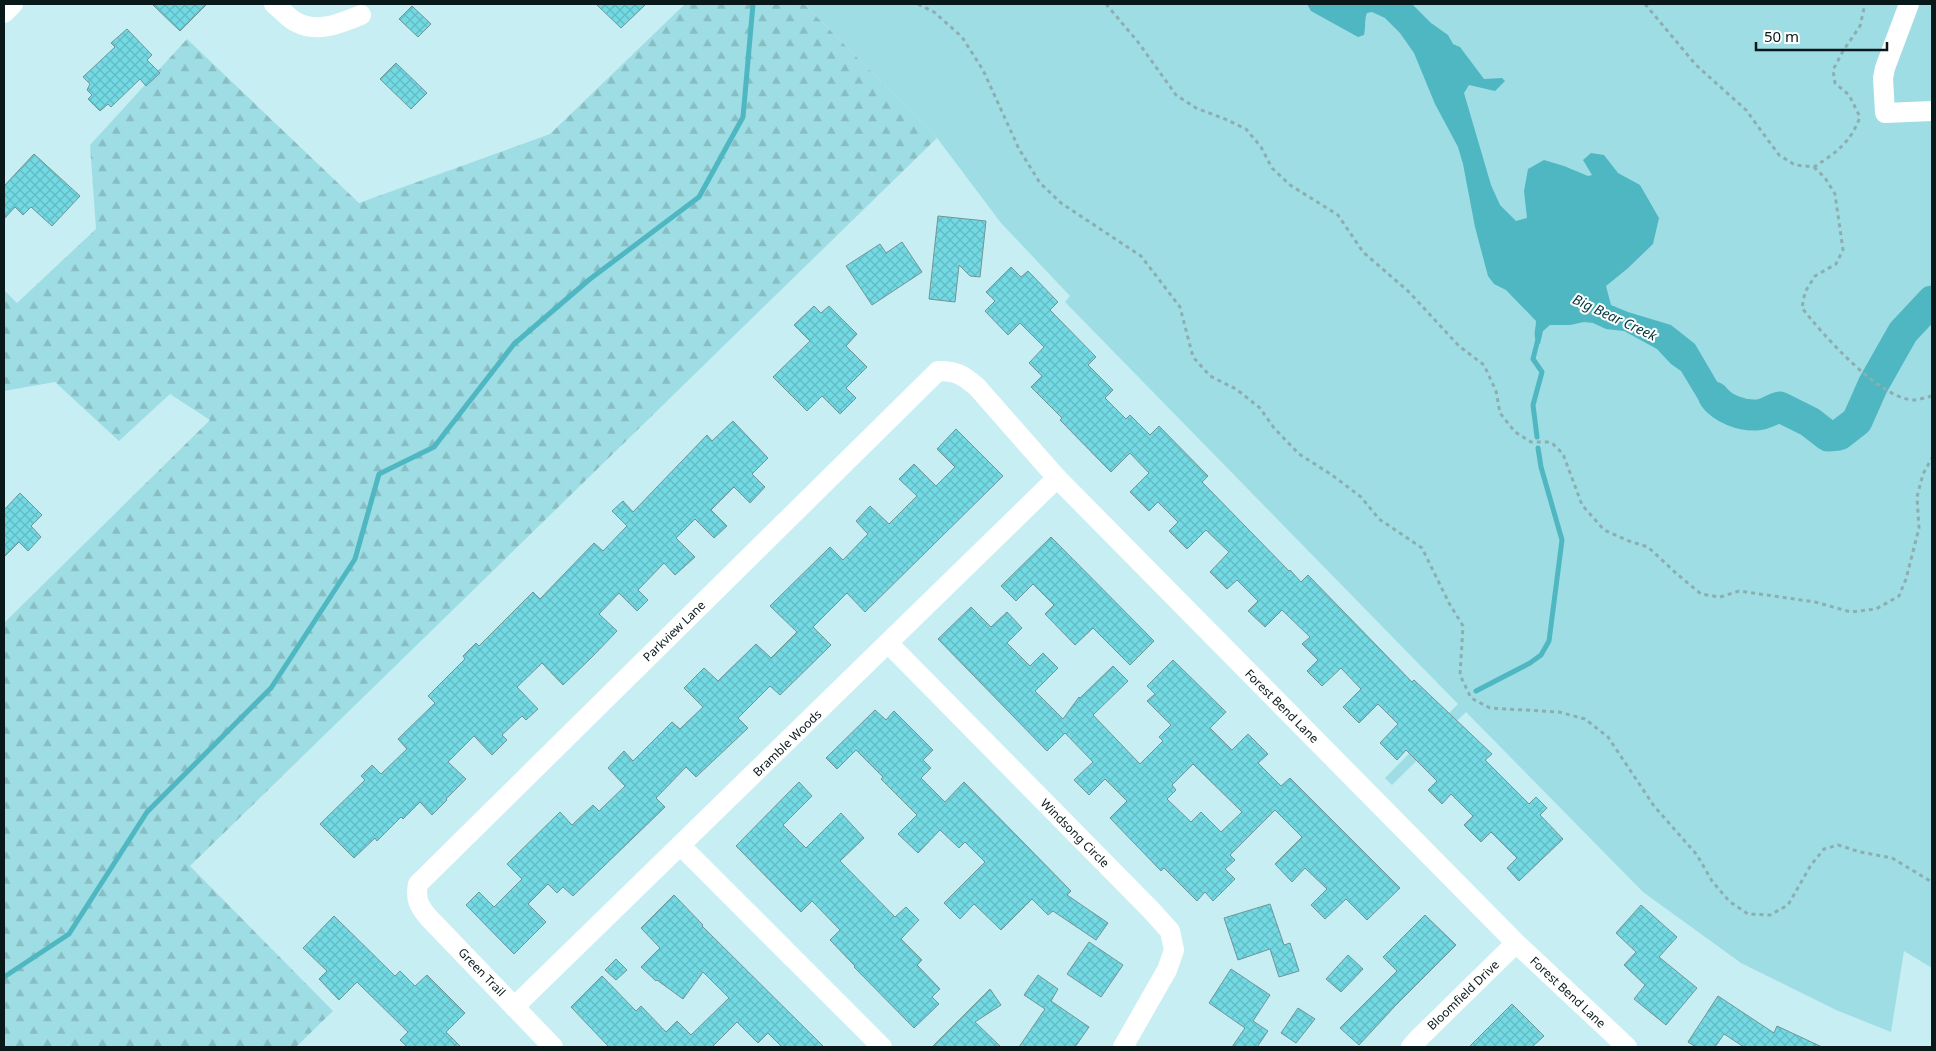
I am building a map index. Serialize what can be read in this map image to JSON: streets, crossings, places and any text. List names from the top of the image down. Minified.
{"streets":{"street":["Parkview Lane","Forest Bend Lane","Bramble Woods","Windsong Circle","Green Trail","Bloomfield Drive"]},"crossings":[["Parkview Lane","Forest Bend Lane"],["Parkview Lane","Green Trail"],["Forest Bend Lane","Bramble Woods"],["Forest Bend Lane","Bloomfield Drive"],["Bramble Woods","Windsong Circle"],["Bramble Woods","Green Trail"]],"water":["Big Bear Creek"],"scale_bar":"50 m"}
